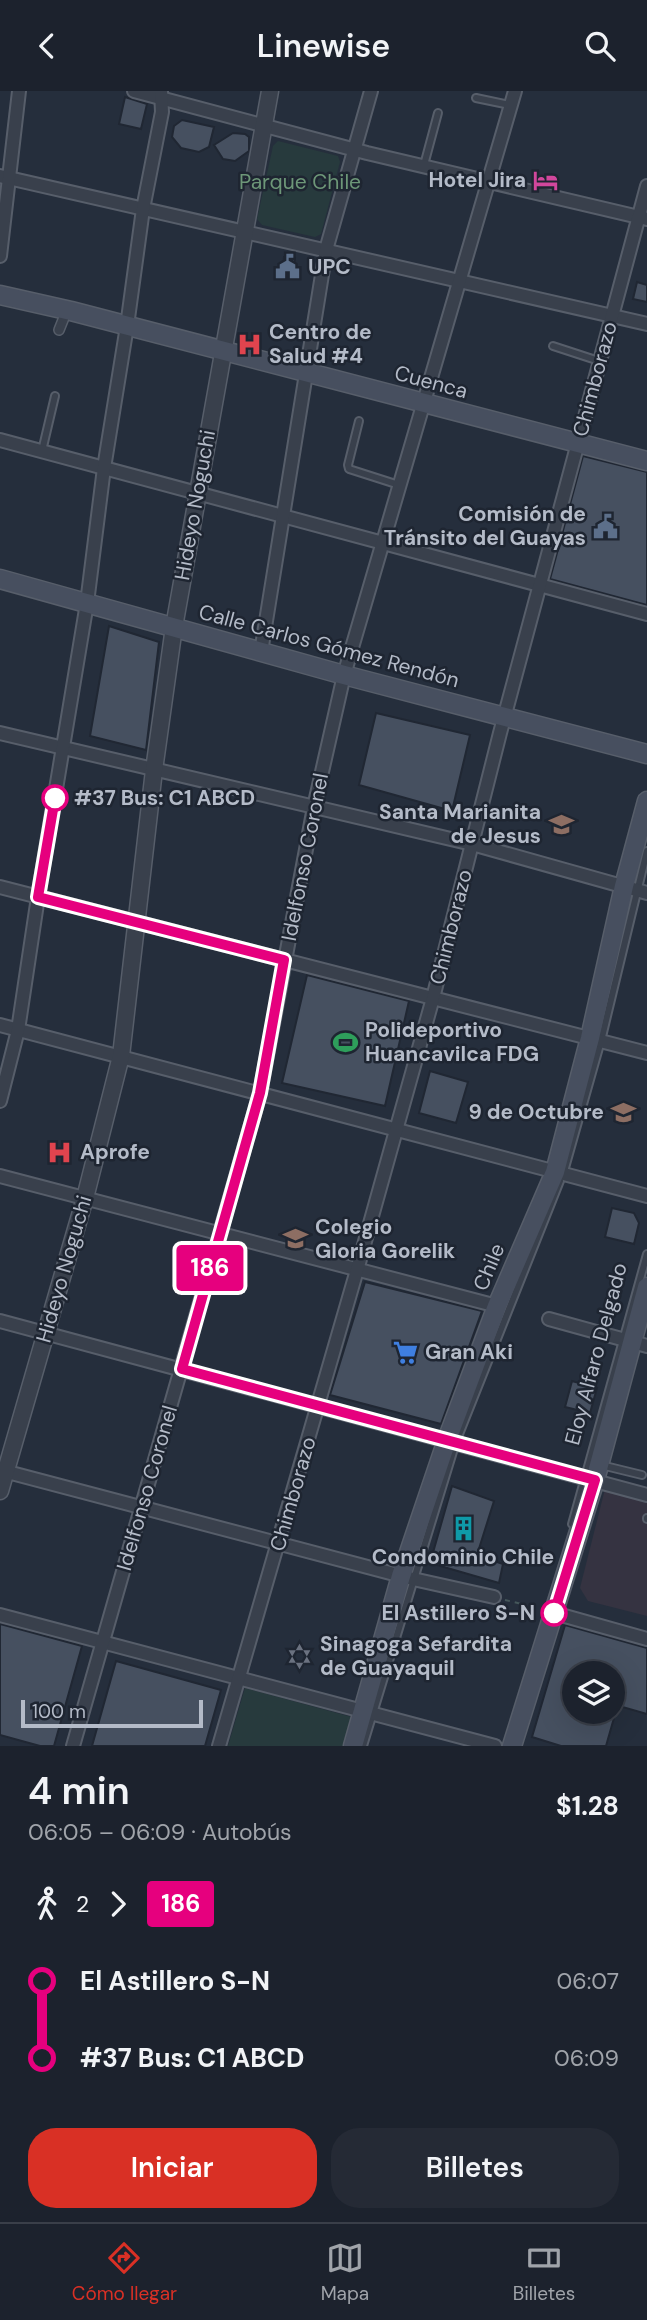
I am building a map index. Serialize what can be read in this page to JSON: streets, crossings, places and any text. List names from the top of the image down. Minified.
{"streets":{"main road":["Cuenca","Calle Carlos Gómez Rendón","Chile","Eloy Alfaro Delgado"],"street":["Chimborazo","Hideyo Noguchi","Idelfonso Coronel"]},"crossings":[["Chimborazo","Cuenca"],["Chimborazo","Calle Carlos Gómez Rendón"],["Cuenca","Hideyo Noguchi"],["Cuenca","Idelfonso Coronel"],["Hideyo Noguchi","Calle Carlos Gómez Rendón"],["Calle Carlos Gómez Rendón","Idelfonso Coronel"]],"parks":["Parque Chile"],"places":{"hotel":["Hotel Jira"],"public building":["UPC","Comisión de Tránsito del Guayas"],"hospital":["Centro de Salud #4","Aprofe"],"other":["#37 Bus: C1 ABCD","El Astillero S-N"],"school or university":["Santa Marianita de Jesus","9 de Octubre","Colegio Gloria Gorelik"],"sports":["Polideportivo Huancavilca FDG"],"supermarket":["Gran Aki"],"building":["Condominio Chile"],"synagogue":["Sinagoga Sefardita de Guayaquil"]},"lines":["bus line 186"],"scale_bar":"100 m","page":{"header":"Linewise","on_map":"186","scale":"100 m","heading":["4 min","06:05 – 06:09 · Autobús","$1.28"],"legs":["2","186"],"list":[{"name":"El Astillero S-N","value":"06:07"},{"name":"#37 Bus: C1 ABCD","value":"06:09"}],"buttons":["Iniciar","Billetes"],"tabs":["Cómo llegar","Mapa","Billetes"]}}
